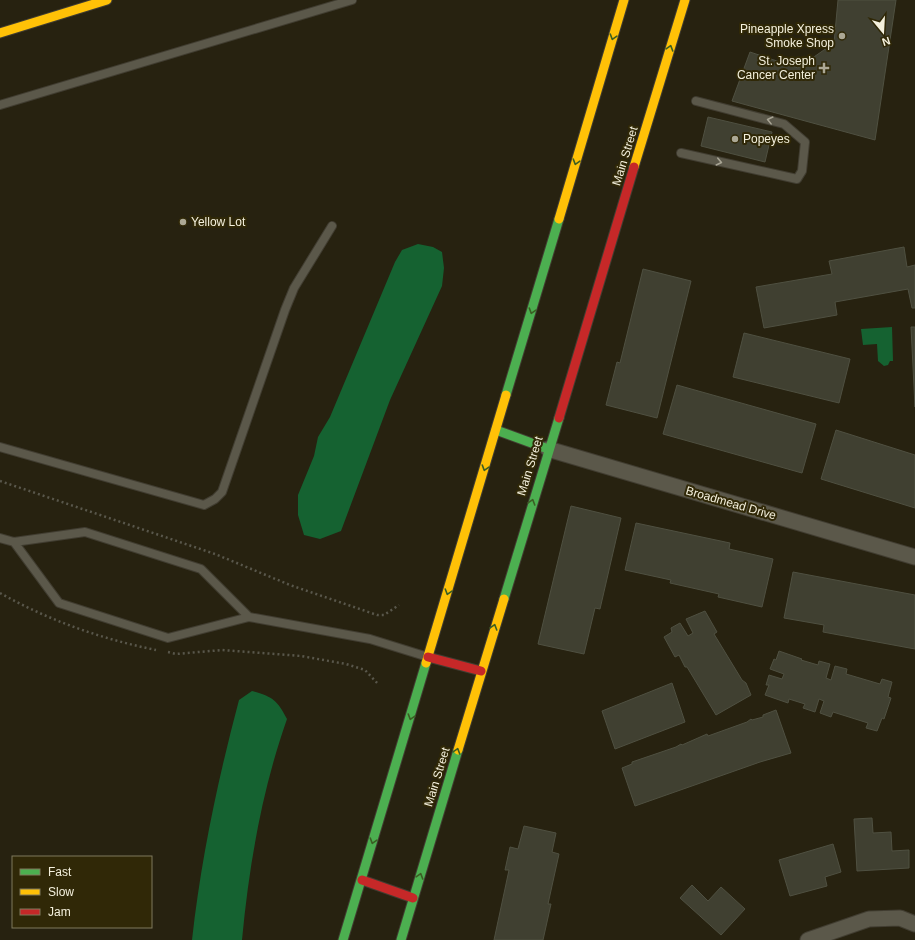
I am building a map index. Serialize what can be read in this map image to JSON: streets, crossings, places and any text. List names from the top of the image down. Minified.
{"streets":{"main road":["Main Street"],"street":["Broadmead Drive"]},"crossings":[["Main Street","Broadmead Drive"]],"places":{"other":["Pineapple Xpress Smoke Shop","Popeyes","Yellow Lot"],"health":["St. Joseph Cancer Center"]},"legend":["Fast","Slow","Jam"],"north":"bottom"}
